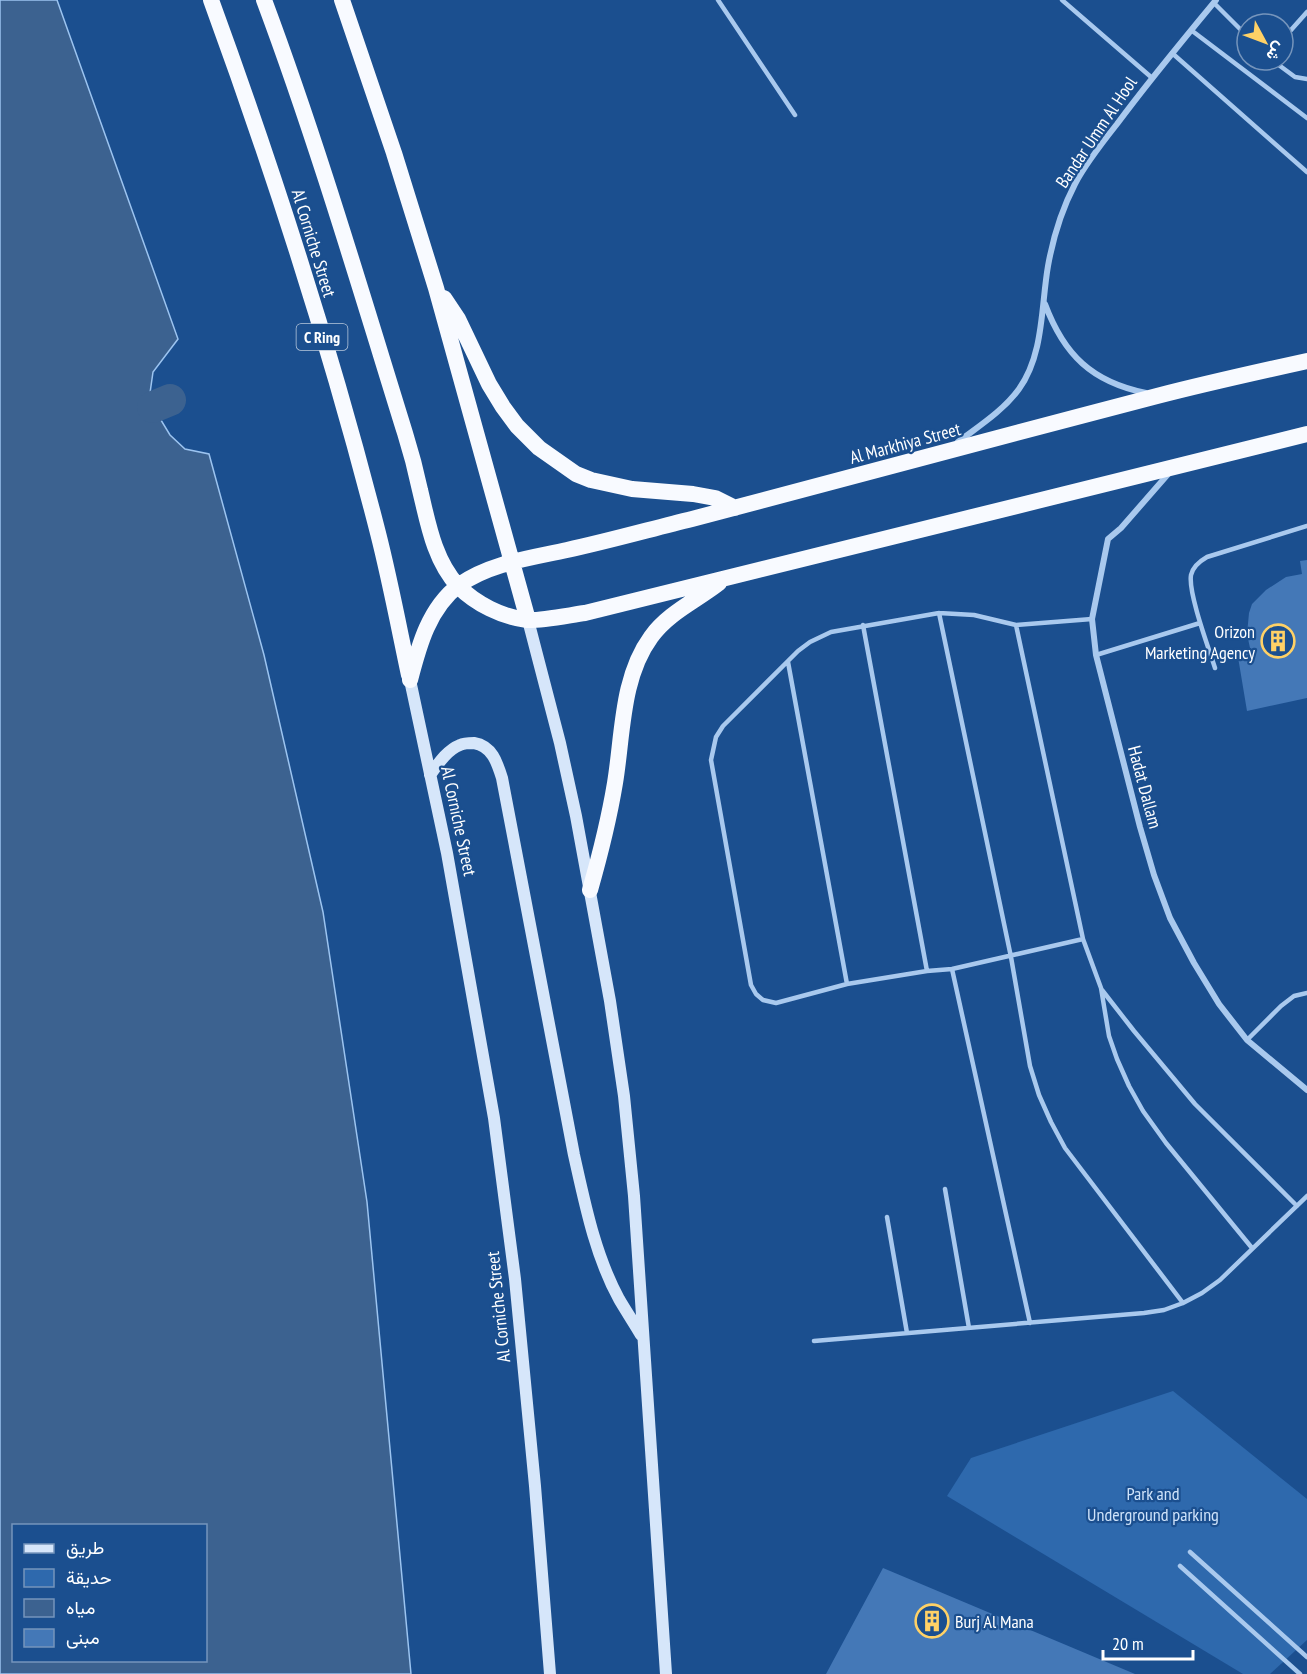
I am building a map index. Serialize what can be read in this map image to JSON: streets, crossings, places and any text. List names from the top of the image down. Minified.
{"streets":{"highway":["Al Corniche Street","C Ring","Al Markhiya Street"],"street":["Bandar Umm Al Hool","Hadat Dallam"]},"crossings":[["Bandar Umm Al Hool","Al Markhiya Street"]],"parks":["Park and Underground parking"],"places":{"building":["Orizon Marketing Agency","Burj Al Mana"]},"legend":["طريق","حديقة","مياه","مبنى"],"scale_bar":"20 m","north":"bottom right"}
